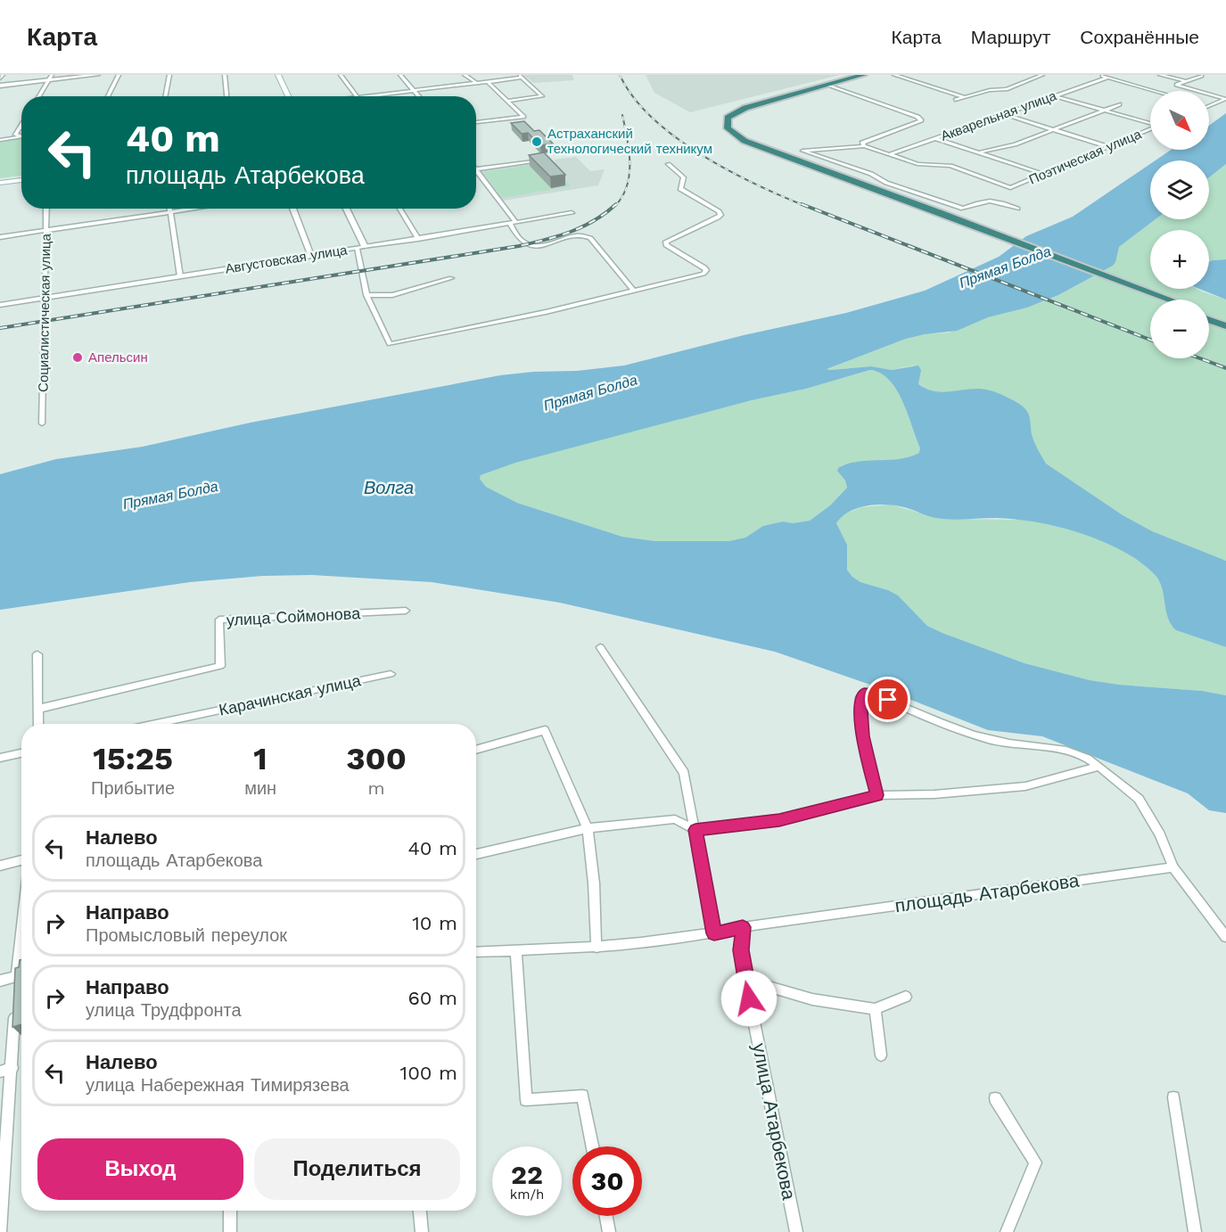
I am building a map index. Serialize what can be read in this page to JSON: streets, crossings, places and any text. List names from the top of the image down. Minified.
{"streets":{"street":["Акварельная улица","Поэтическая улица","Августовская улица","Социалистическая улица","улица Соймонова","Карачинская улица","площадь Атарбекова","улица Атарбекова"]},"crossings":[["Акварельная улица","Поэтическая улица"],["Августовская улица","Социалистическая улица"],["площадь Атарбекова","улица Атарбекова"]],"water":["Прямая Болда","Волга"],"places":["Астраханский технологический техникум","Апельсин"],"north":"bottom right","page":{"header":"Карта","nav":["Карта","Маршрут","Сохранённые"],"map_buttons":["+","−"],"turn":["40 m","площадь Атарбекова"],"eta":["15:25","Прибытие","1","мин","300","m"],"list":[{"name":"Налево","note":"площадь Атарбекова","value":"40 m"},{"name":"Направо","note":"Промысловый переулок","value":"10 m"},{"name":"Направо","note":"улица Трудфронта","value":"60 m"},{"name":"Налево","note":"улица Набережная Тимирязева","value":"100 m"}],"buttons":["Выход","Поделиться"],"speed":"22 km/h","limit":"30"}}
